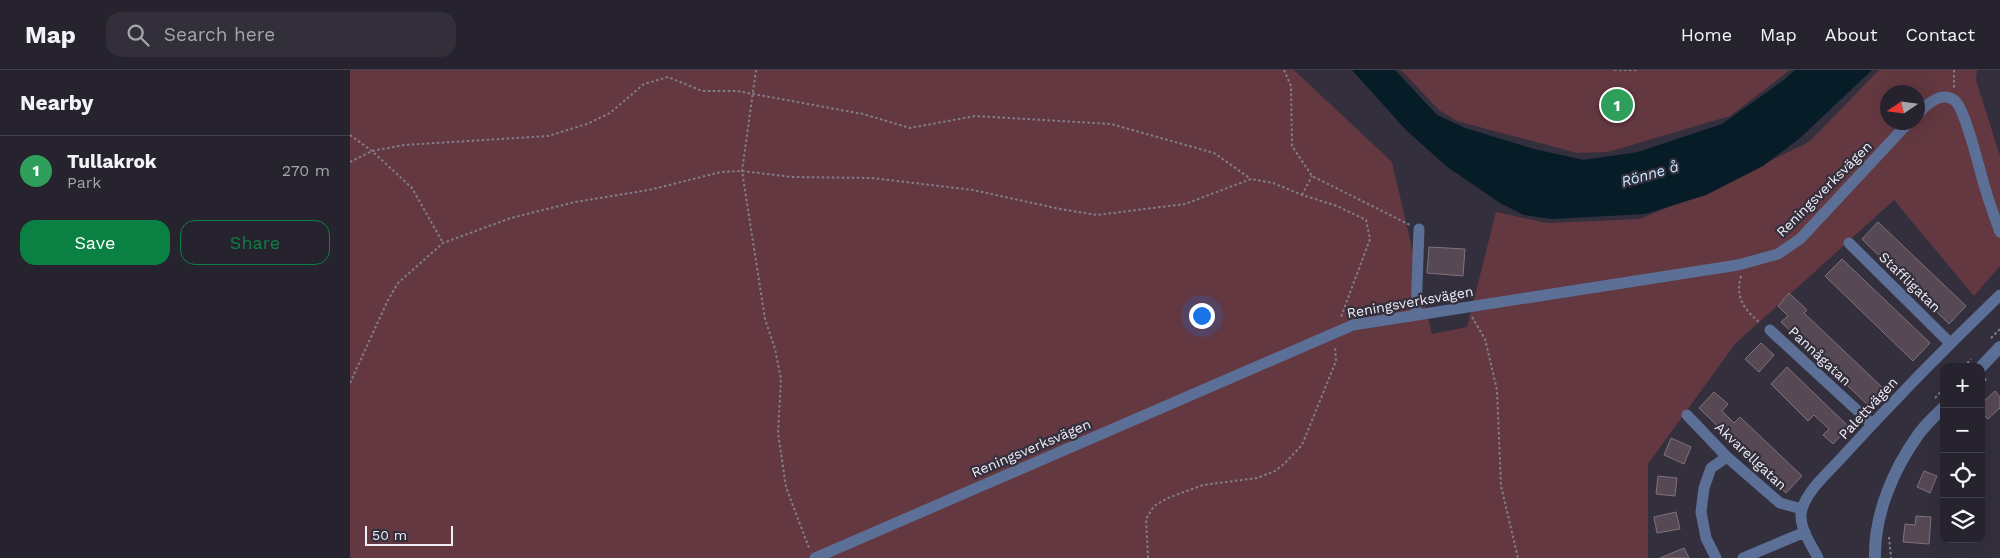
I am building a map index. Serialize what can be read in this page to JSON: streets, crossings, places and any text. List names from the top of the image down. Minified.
{"streets":{"street":["Reningsverksvägen","Staffligatan","Pannågatan","Palettvägen","Akvarellgatan"]},"crossings":[["Staffligatan","Palettvägen"],["Pannågatan","Palettvägen"],["Palettvägen","Akvarellgatan"]],"water":["Rönne å"],"scale_bar":"50 m","north":"left","page":{"header":"Map","search":"Search here","nav":["Home","Map","About","Contact"],"heading":"Nearby","pins":"1","list":[{"mark":"1","name":"Tullakrok","note":"Park","value":"270 m"}],"buttons":["Save","Share"],"map_buttons":["+","−"],"scale":"50 m"}}
